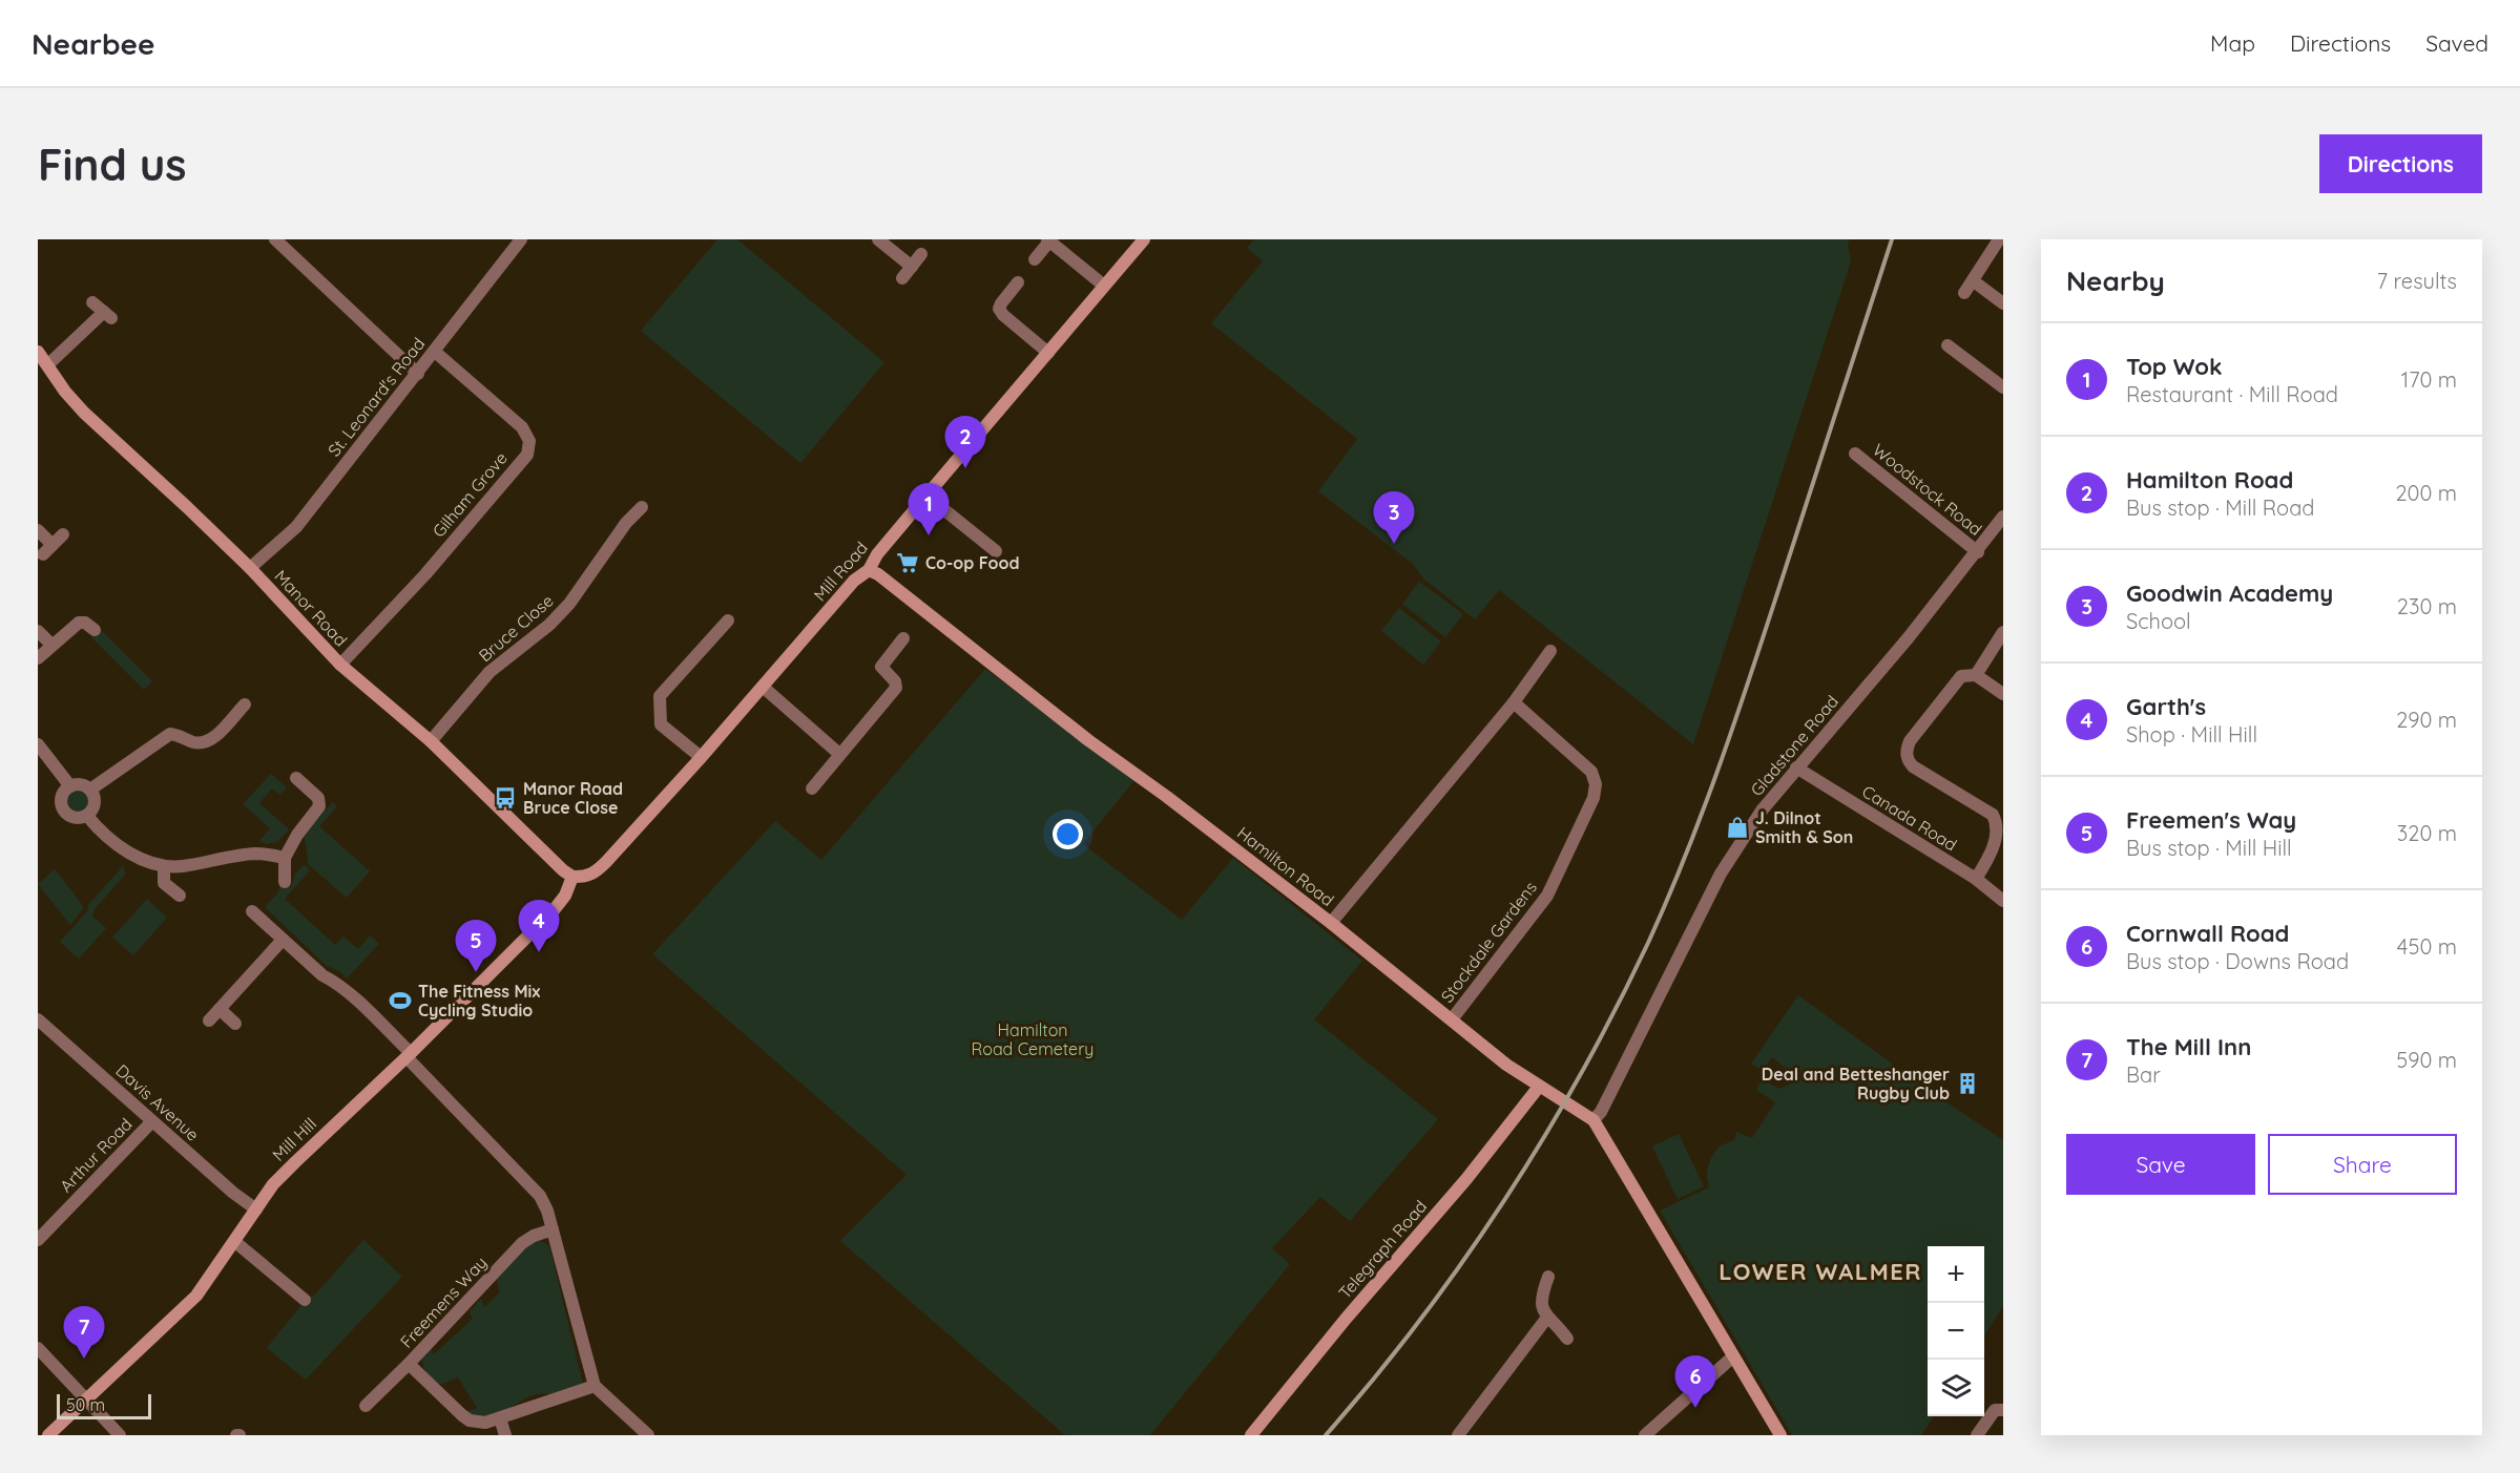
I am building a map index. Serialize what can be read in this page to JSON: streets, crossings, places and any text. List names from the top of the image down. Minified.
{"streets":{"main road":["Mill Road","Manor Road","Hamilton Road","Mill Hill","Telegraph Road"],"street":["St. Leonard's Road","Woodstock Road","Gilham Grove","Bruce Close","Gladstone Road","Canada Road","Stockdale Gardens","Davis Avenue","Arthur Road","Freemens Way"]},"crossings":[["St. Leonard's Road","Gilham Grove"],["St. Leonard's Road","Manor Road"],["Woodstock Road","Gladstone Road"],["Gilham Grove","Manor Road"],["Mill Road","Manor Road"],["Mill Road","Hamilton Road"],["Mill Road","Mill Hill"],["Manor Road","Bruce Close"],["Manor Road","Mill Hill"],["Gladstone Road","Canada Road"],["Gladstone Road","Hamilton Road"],["Hamilton Road","Stockdale Gardens"],["Hamilton Road","Telegraph Road"],["Davis Avenue","Mill Hill"],["Davis Avenue","Arthur Road"]],"districts":["LOWER WALMER"],"parks":["Hamilton Road Cemetery"],"places":{"supermarket":["Co-op Food"],"bus stop":["Manor Road Bruce Close"],"shop":["J. Dilnot Smith & Son"],"sports":["The Fitness Mix Cycling Studio"],"building":["Deal and Betteshanger Rugby Club"]},"scale_bar":"50 m","page":{"header":"Nearbee","nav":["Map","Directions","Saved"],"buttons":["Directions",["Save","Share"]],"title":"Find us","heading":["Nearby","7 results"],"list":[{"mark":"1","name":"Top Wok","note":"Restaurant · Mill Road","value":"170 m"},{"mark":"2","name":"Hamilton Road","note":"Bus stop · Mill Road","value":"200 m"},{"mark":"3","name":"Goodwin Academy","note":"School","value":"230 m"},{"mark":"4","name":"Garth's","note":"Shop · Mill Hill","value":"290 m"},{"mark":"5","name":"Freemen's Way","note":"Bus stop · Mill Hill","value":"320 m"},{"mark":"6","name":"Cornwall Road","note":"Bus stop · Downs Road","value":"450 m"},{"mark":"7","name":"The Mill Inn","note":"Bar","value":"590 m"}],"pins":["2","1","3","4","5","7","6"],"map_buttons":["+","−"],"scale":"50 m"}}
